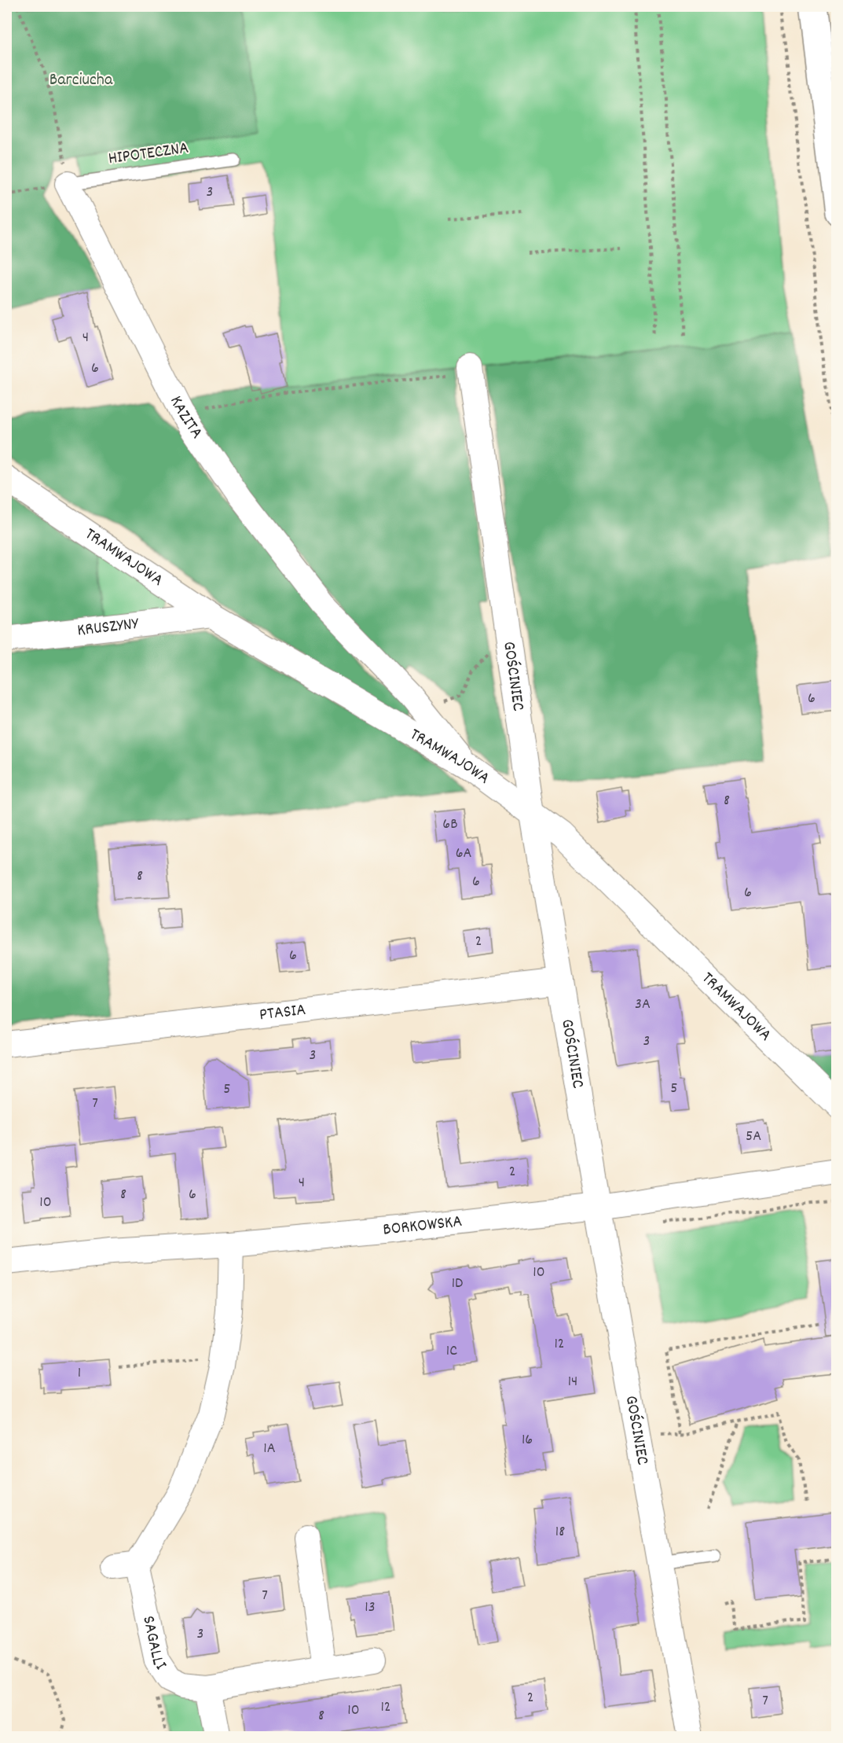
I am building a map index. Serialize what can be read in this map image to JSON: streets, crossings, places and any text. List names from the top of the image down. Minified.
{"streets":{"street":["KAZITA","TRAMWAJOWA","KRUSZYNY","GOŚCINIEC","PTASIA","BORKOWSKA","SAGALLI"],"lane":["HIPOTECZNA"]},"crossings":[["HIPOTECZNA","KAZITA"],["KAZITA","TRAMWAJOWA"],["TRAMWAJOWA","KRUSZYNY"],["TRAMWAJOWA","GOŚCINIEC"],["GOŚCINIEC","PTASIA"],["GOŚCINIEC","BORKOWSKA"],["BORKOWSKA","SAGALLI"]],"parks":["Barciucha"],"house_numbers":["3","4","6","6","8","6B","6A","8","6","6","2","6","3A","3","3","5","5","7","5A","2","4","8","6","10","10","1D","12","1C","1","14","16","1A","18","7","13","3","2","7","12","10","8"]}
